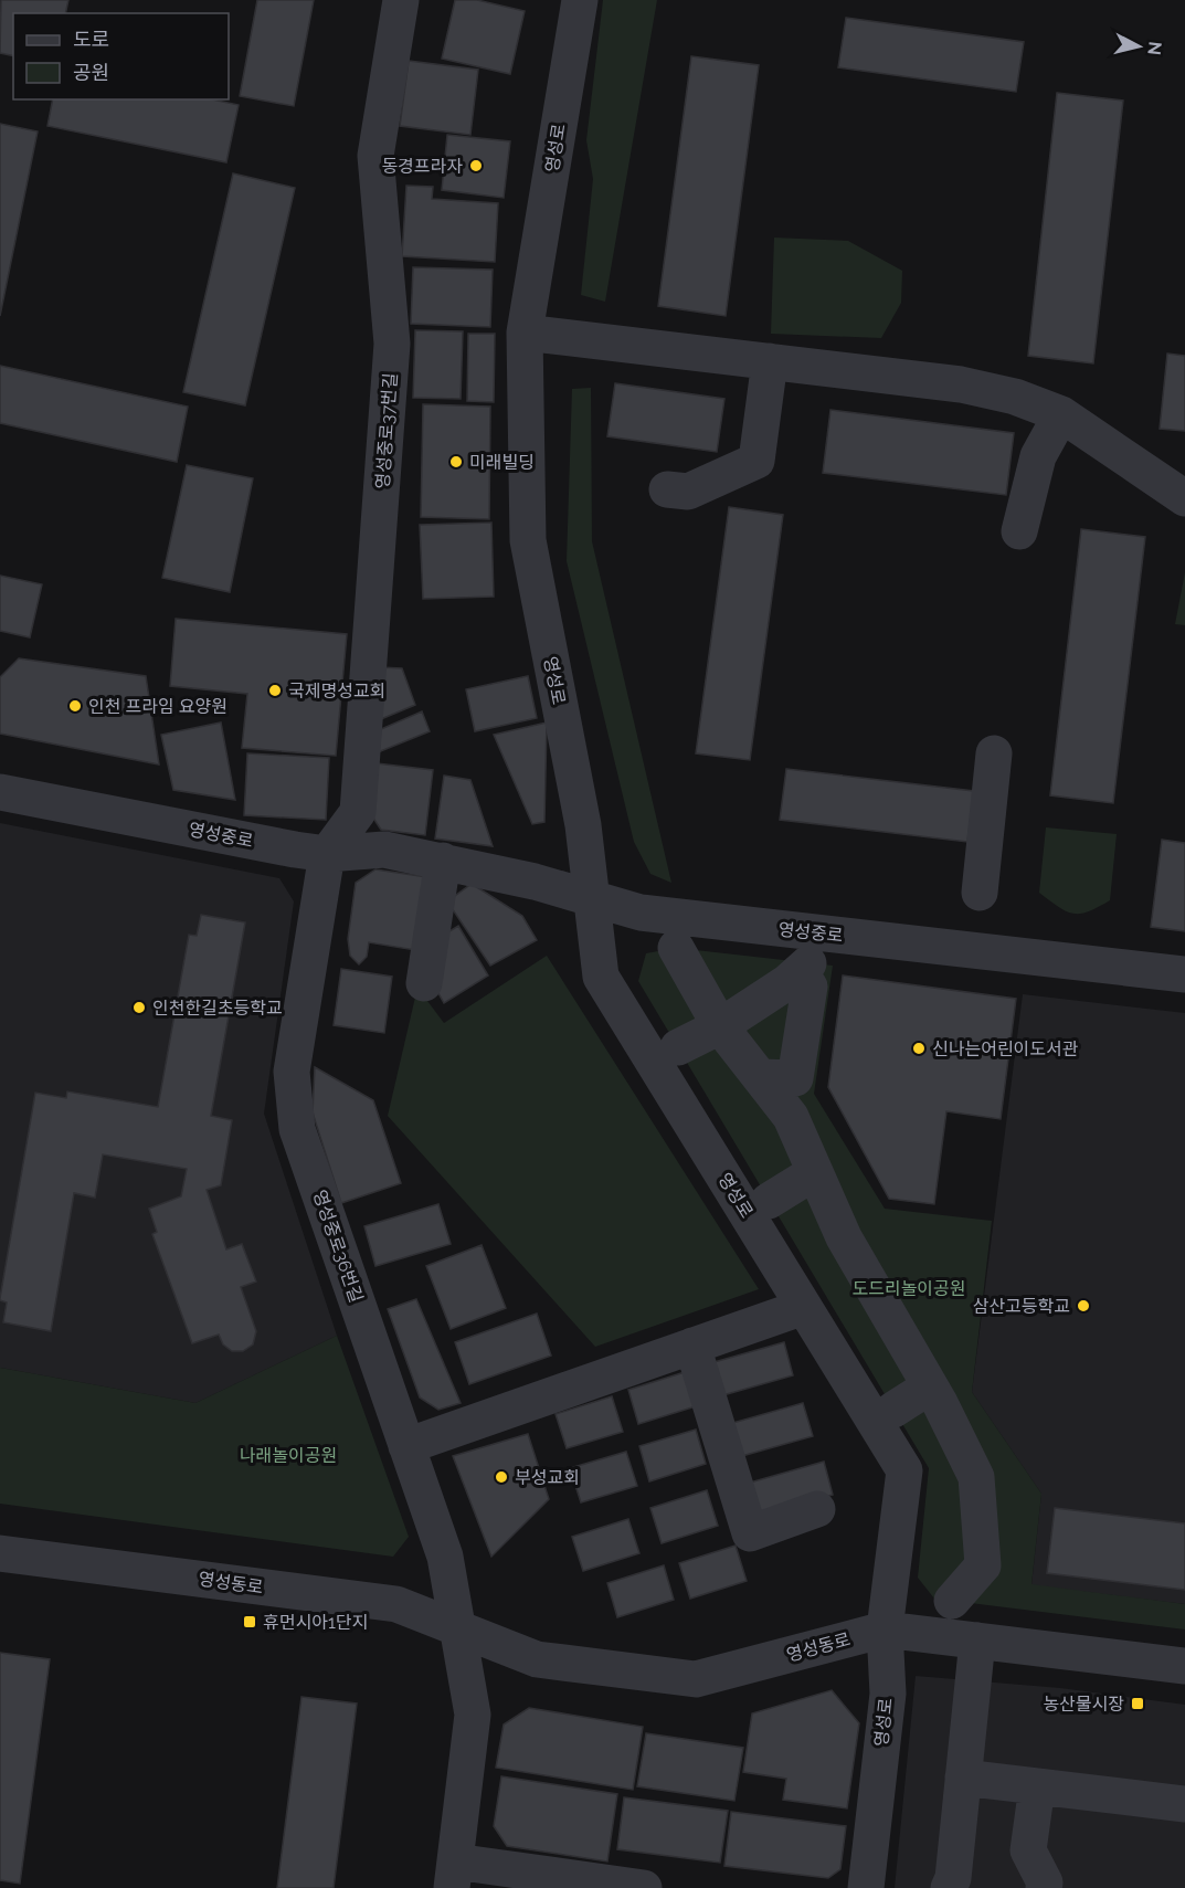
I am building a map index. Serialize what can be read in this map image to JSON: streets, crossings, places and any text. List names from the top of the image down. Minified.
{"streets":{"street":["영성로","영성중로37번길","영성중로","영성중로36번길","영성동로"]},"crossings":[["영성로","영성중로"],["영성로","영성동로"],["영성중로37번길","영성중로"],["영성중로37번길","영성중로36번길"],["영성중로","영성중로36번길"],["영성중로36번길","영성동로"]],"parks":["도드리놀이공원","나래놀이공원"],"places":{"other":["동경프라자","미래빌딩","국제명성교회","인천 프라임 요양원","인천한길초등학교","신나는어린이도서관","삼산고등학교","부성교회"],"transit":["휴먼시아1단지","농산물시장"]},"legend":["도로","공원"],"north":"right"}
